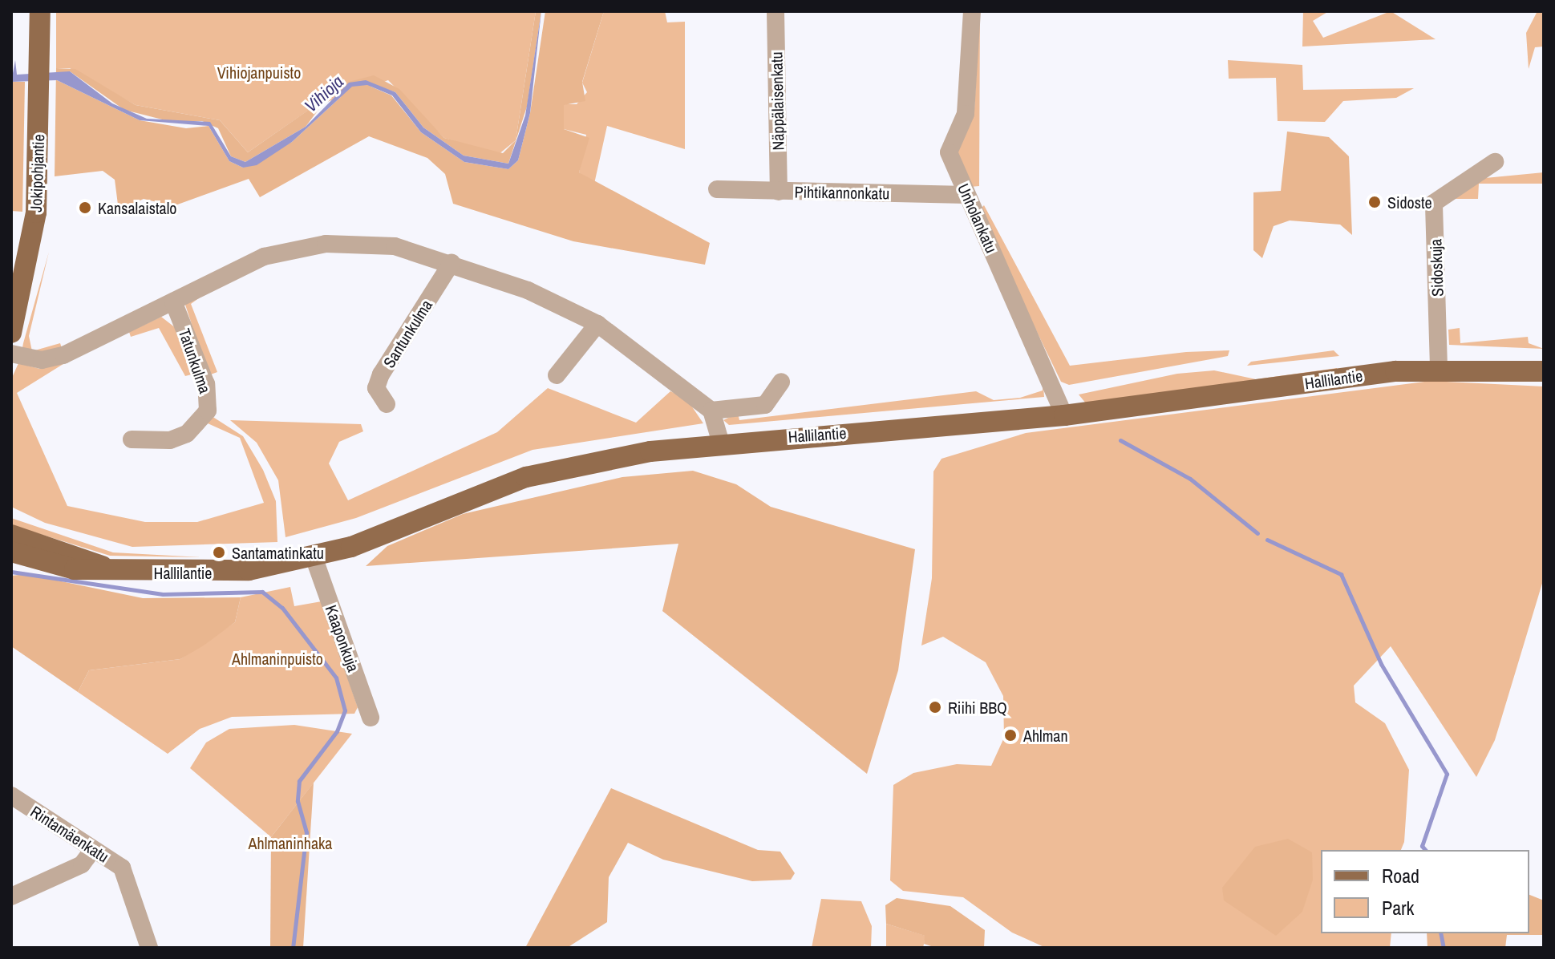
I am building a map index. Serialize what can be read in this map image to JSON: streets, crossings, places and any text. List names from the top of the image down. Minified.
{"streets":{"main road":["Jokipohjantie","Hallilantie"],"street":["Näppälaisenkatu","Pihtikannonkatu","Unholankatu","Sidoskuja","Santunkulma","Tatunkulma","Kaaponkuja","Rintamäenkatu"]},"crossings":[["Näppälaisenkatu","Pihtikannonkatu"],["Pihtikannonkatu","Unholankatu"],["Unholankatu","Hallilantie"],["Sidoskuja","Hallilantie"],["Hallilantie","Kaaponkuja"]],"water":["Vihioja"],"parks":["Vihiojanpuisto","Ahlmaninpuisto","Ahlmaninhaka"],"places":["Sidoste","Kansalaistalo","Santamatinkatu","Riihi BBQ","Ahlman"],"legend":["Road","Park"]}
